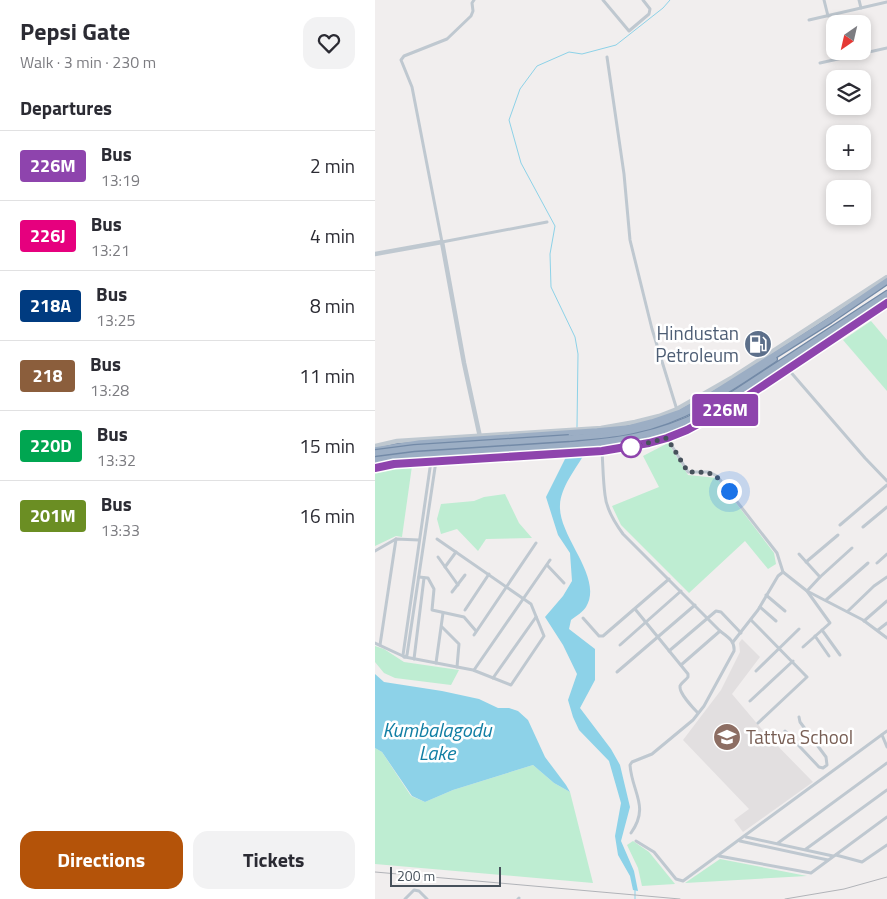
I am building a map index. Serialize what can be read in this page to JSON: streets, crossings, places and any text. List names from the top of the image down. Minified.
{"water":["Kumbalagodu Lake"],"places":{"fuel station":["Hindustan Petroleum"],"school or university":["Tattva School"]},"lines":["bus line 226M"],"scale_bar":"200 m","north":"bottom left","page":{"heading":[["Pepsi Gate","Walk · 3 min · 230 m"],"Departures"],"on_map":"226M","map_buttons":["+","−"],"list":[{"mark":"226M","name":"Bus","note":"13:19","value":"2 min"},{"mark":"226J","name":"Bus","note":"13:21","value":"4 min"},{"mark":"218A","name":"Bus","note":"13:25","value":"8 min"},{"mark":"218","name":"Bus","note":"13:28","value":"11 min"},{"mark":"220D","name":"Bus","note":"13:32","value":"15 min"},{"mark":"201M","name":"Bus","note":"13:33","value":"16 min"}],"buttons":["Directions","Tickets"],"scale":"200 m"}}
